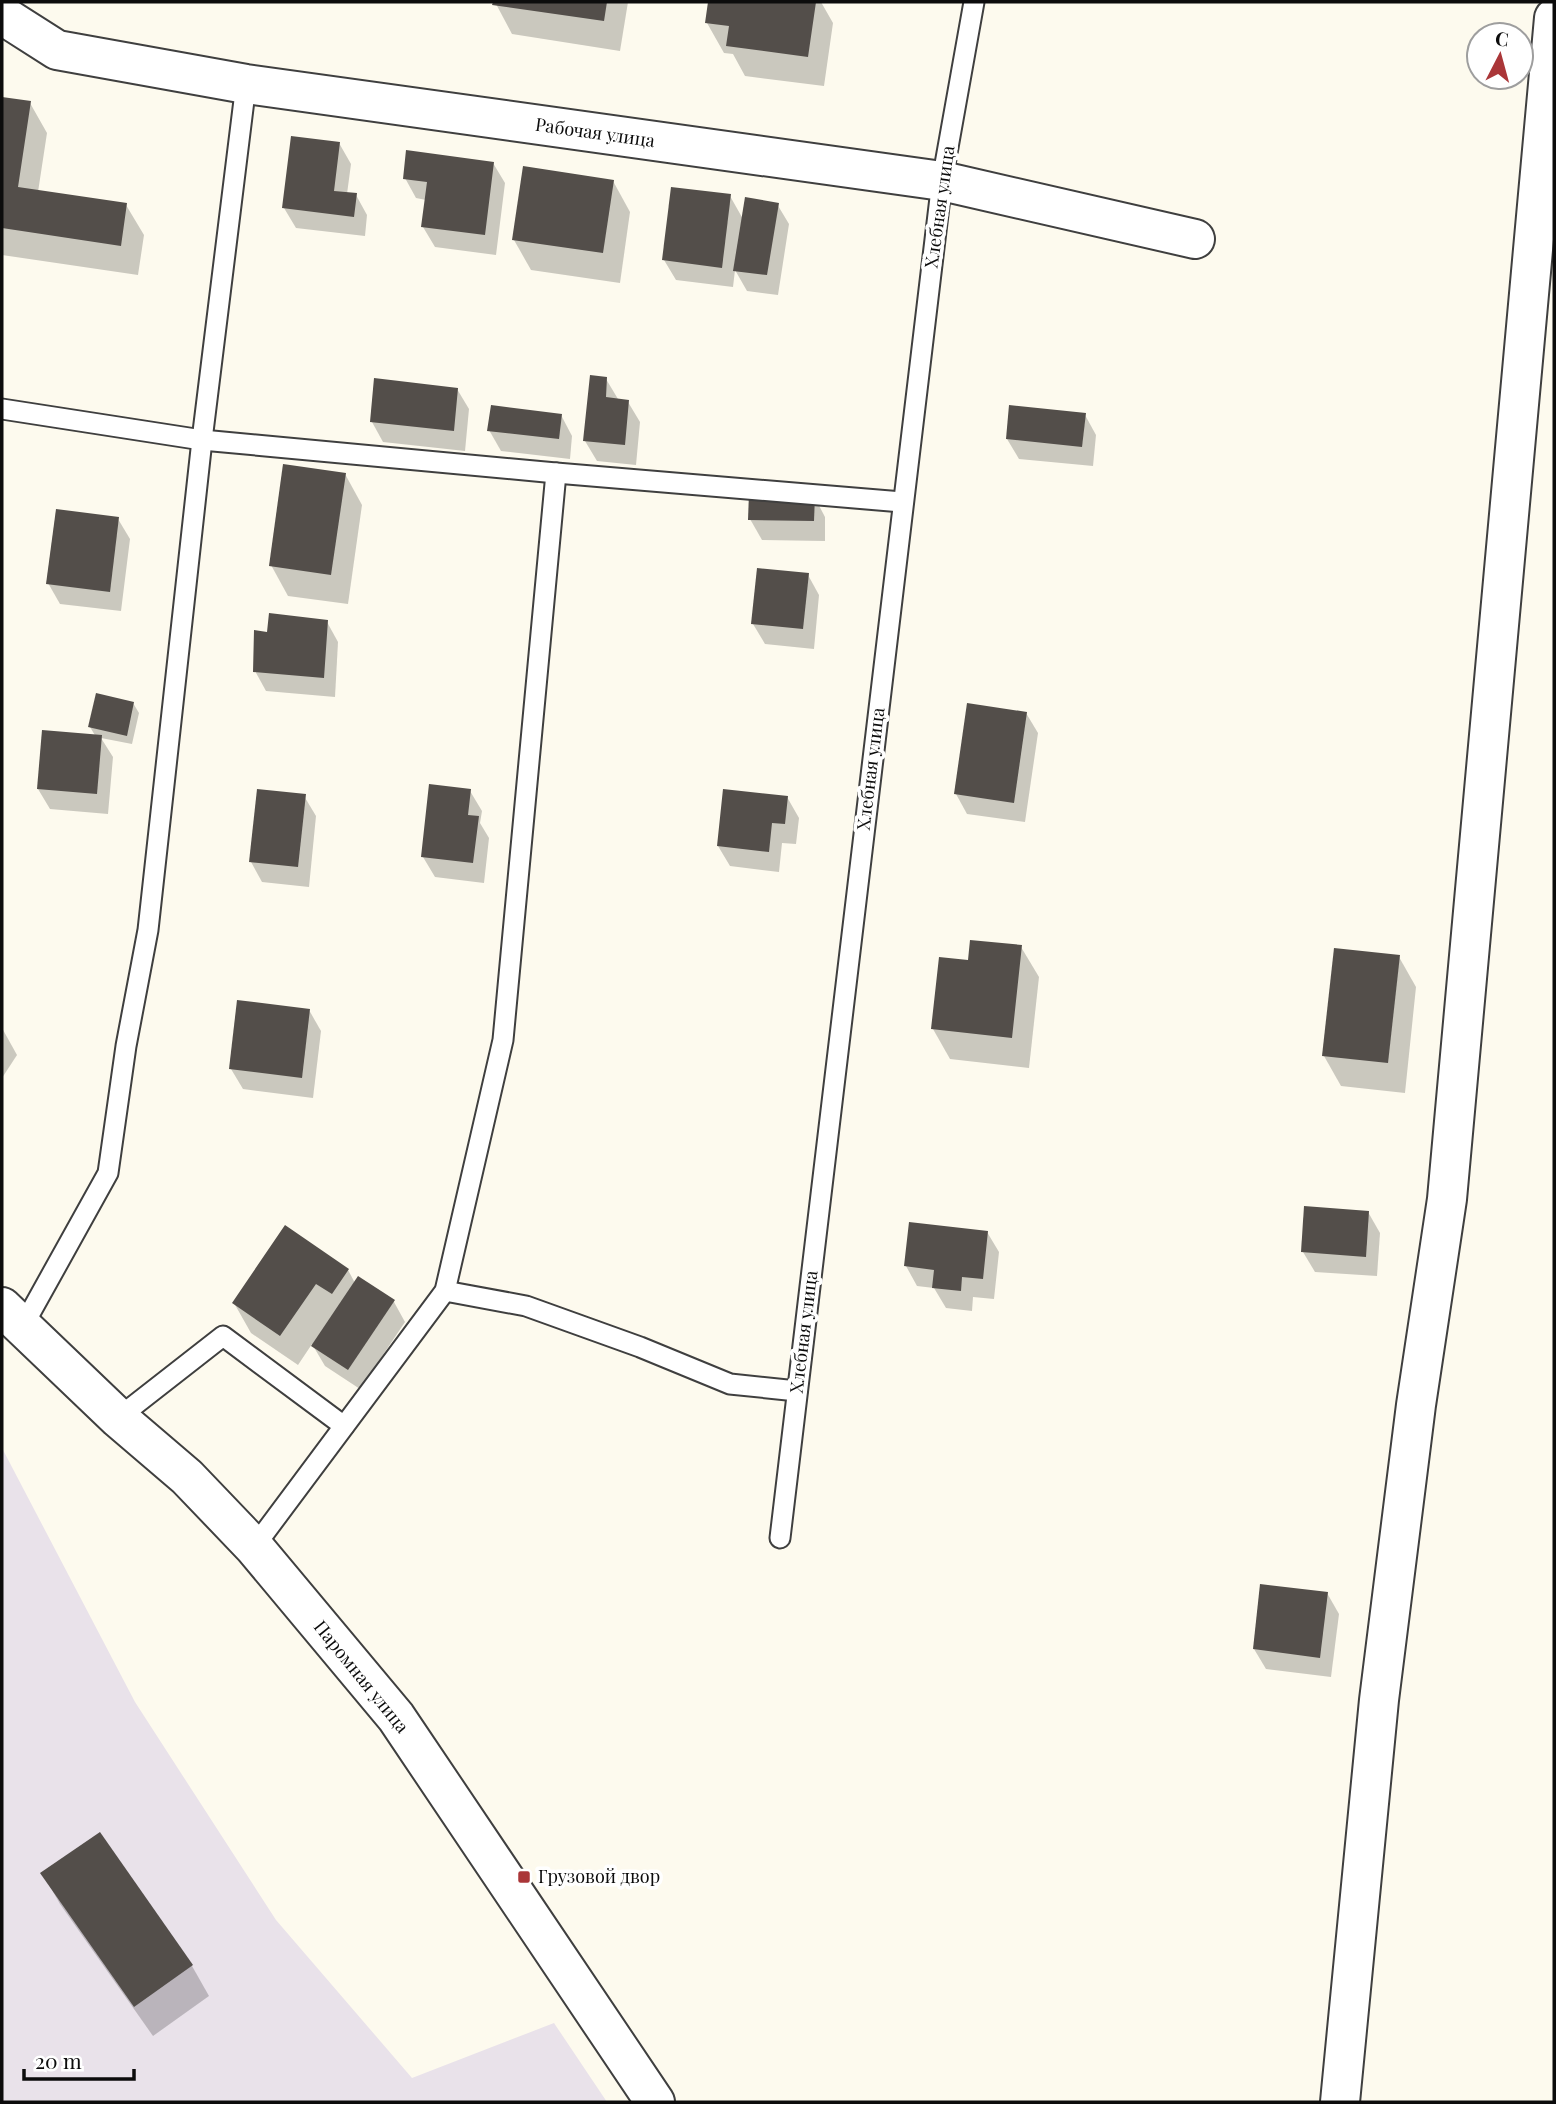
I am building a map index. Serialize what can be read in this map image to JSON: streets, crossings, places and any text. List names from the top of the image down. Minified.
{"streets":{"street":["Рабочая улица","Паромная улица"],"lane":["Хлебная улица"]},"crossings":[["Рабочая улица","Хлебная улица"]],"places":{"transit":["Грузовой двор"]},"scale_bar":"20 m","north":"top"}
